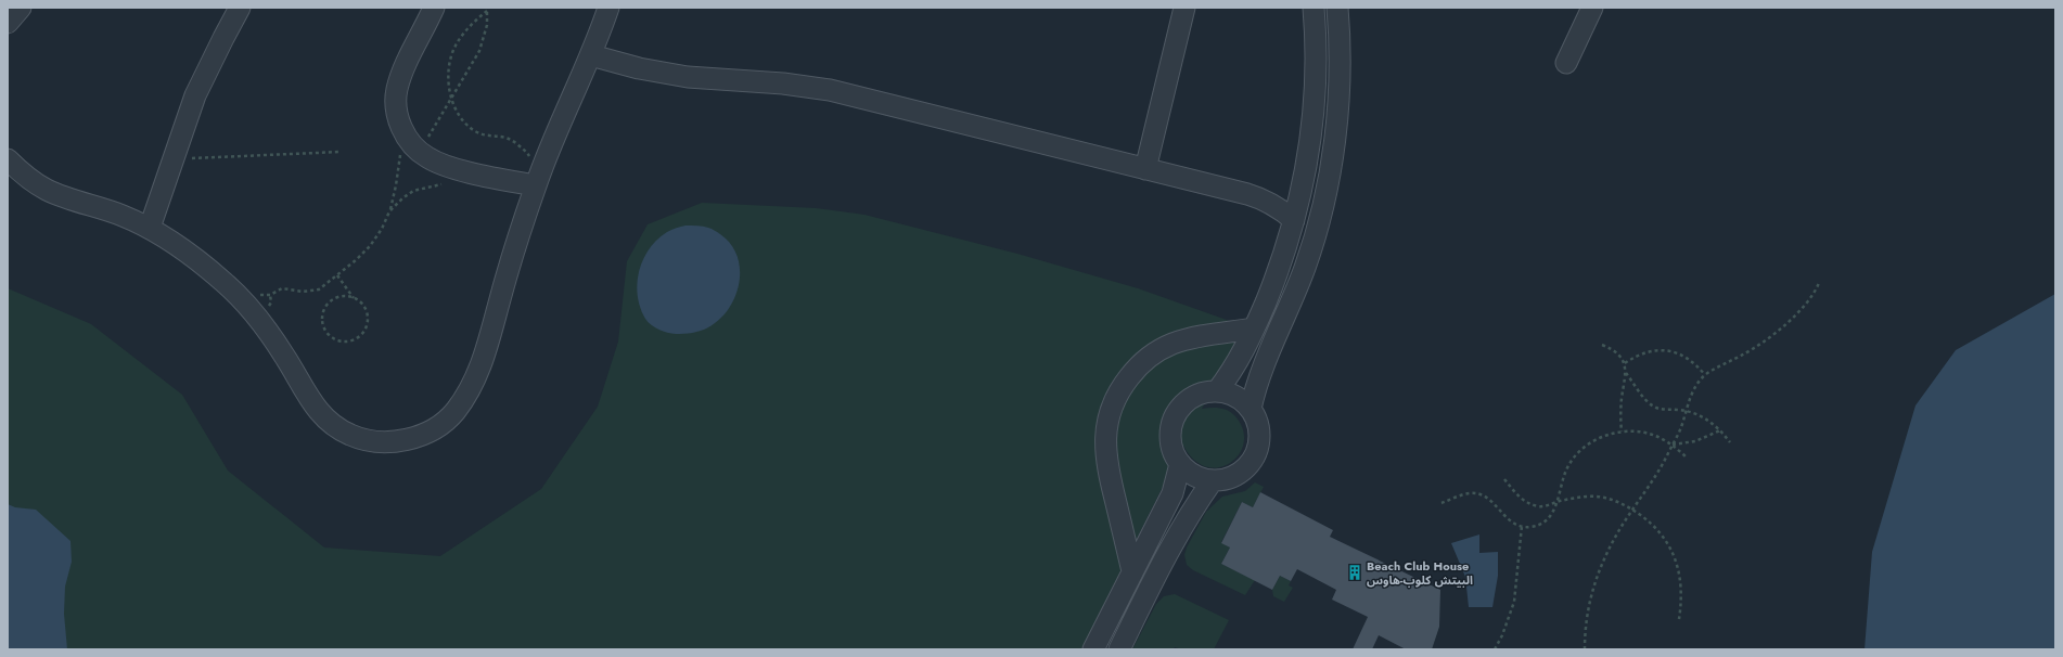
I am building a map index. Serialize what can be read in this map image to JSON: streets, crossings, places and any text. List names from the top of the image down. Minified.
{"places":{"building":["Beach Club House البيتش كلوب-هاوس"]}}
